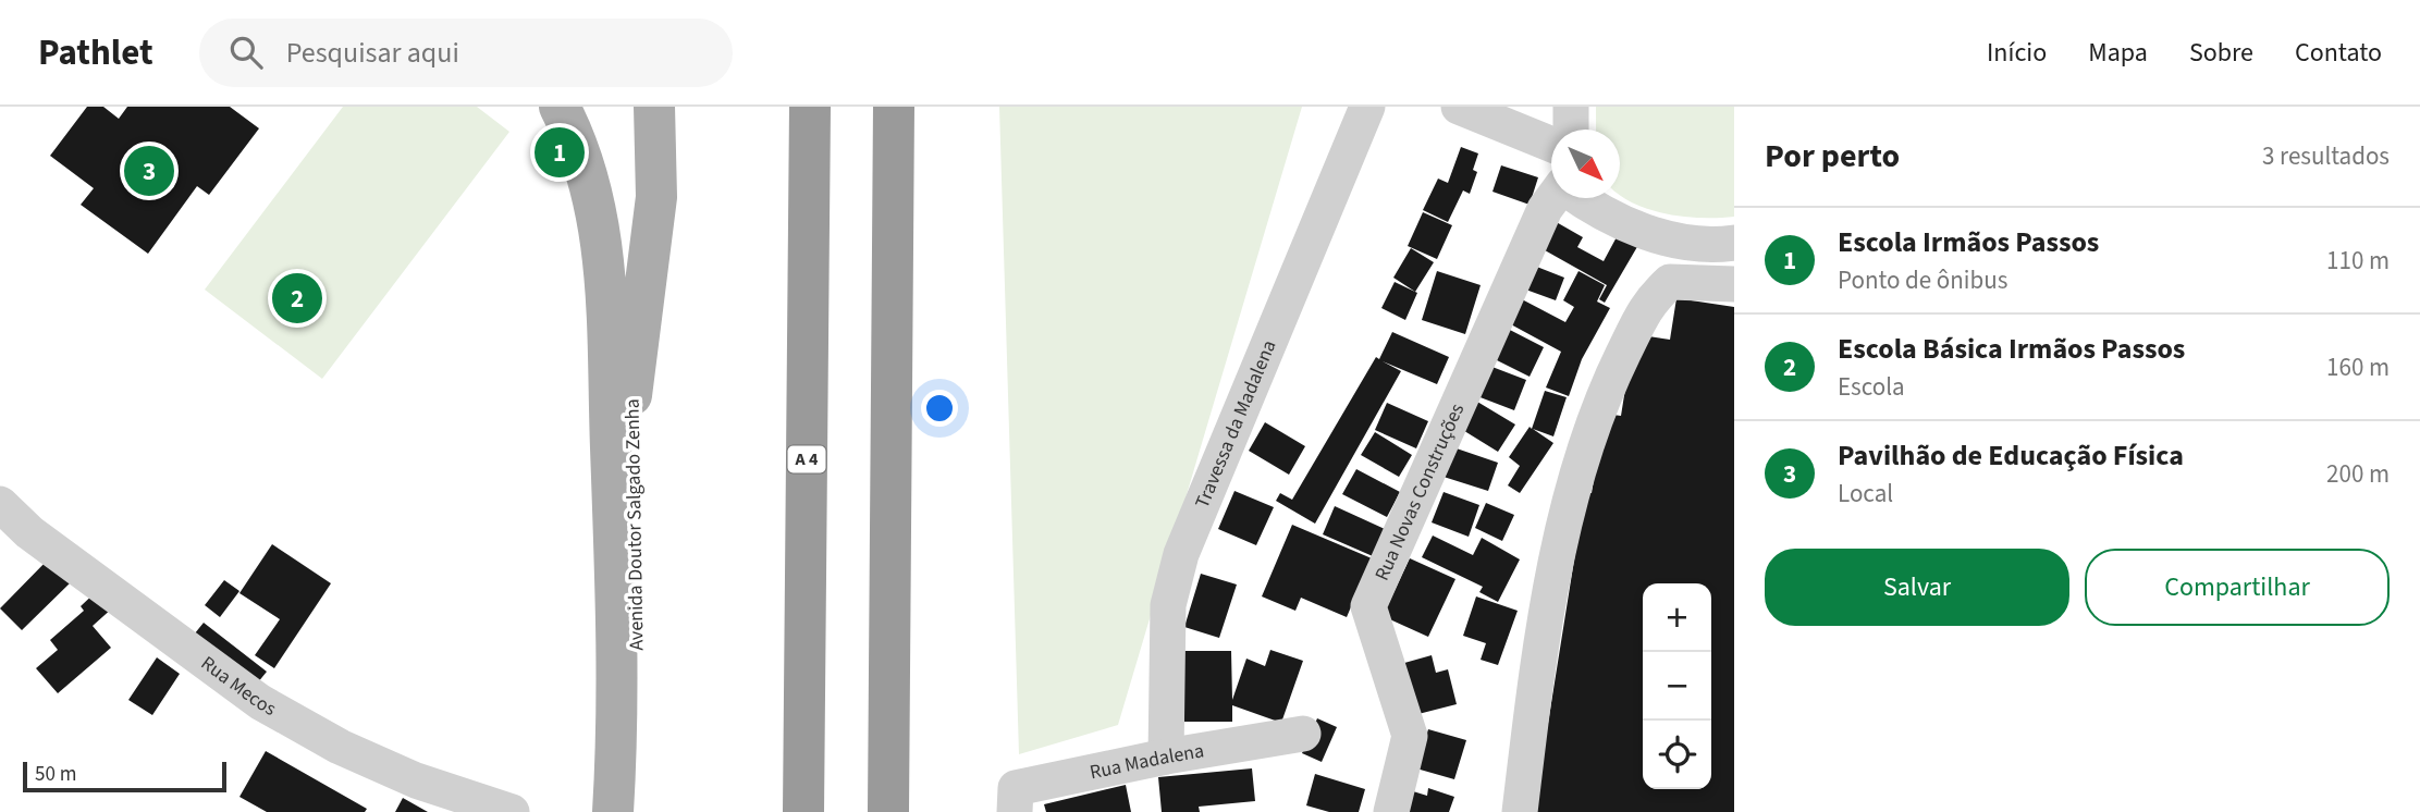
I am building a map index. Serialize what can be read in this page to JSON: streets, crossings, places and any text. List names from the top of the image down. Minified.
{"streets":{"highway":["A 4"],"main road":["Avenida Doutor Salgado Zenha"],"street":["Travessa da Madalena","Rua Novas Construções","Rua Mecos","Rua Madalena"]},"crossings":[["Travessa da Madalena","Rua Madalena"]],"scale_bar":"50 m","north":"bottom right","page":{"header":"Pathlet","search":"Pesquisar aqui","nav":["Início","Mapa","Sobre","Contato"],"heading":["Por perto","3 resultados"],"pins":["1","3","2"],"list":[{"mark":"1","name":"Escola Irmãos Passos","note":"Ponto de ônibus","value":"110 m"},{"mark":"2","name":"Escola Básica Irmãos Passos","note":"Escola","value":"160 m"},{"mark":"3","name":"Pavilhão de Educação Física","note":"Local","value":"200 m"}],"buttons":["Salvar","Compartilhar"],"map_buttons":["+","−"],"scale":"50 m"}}
